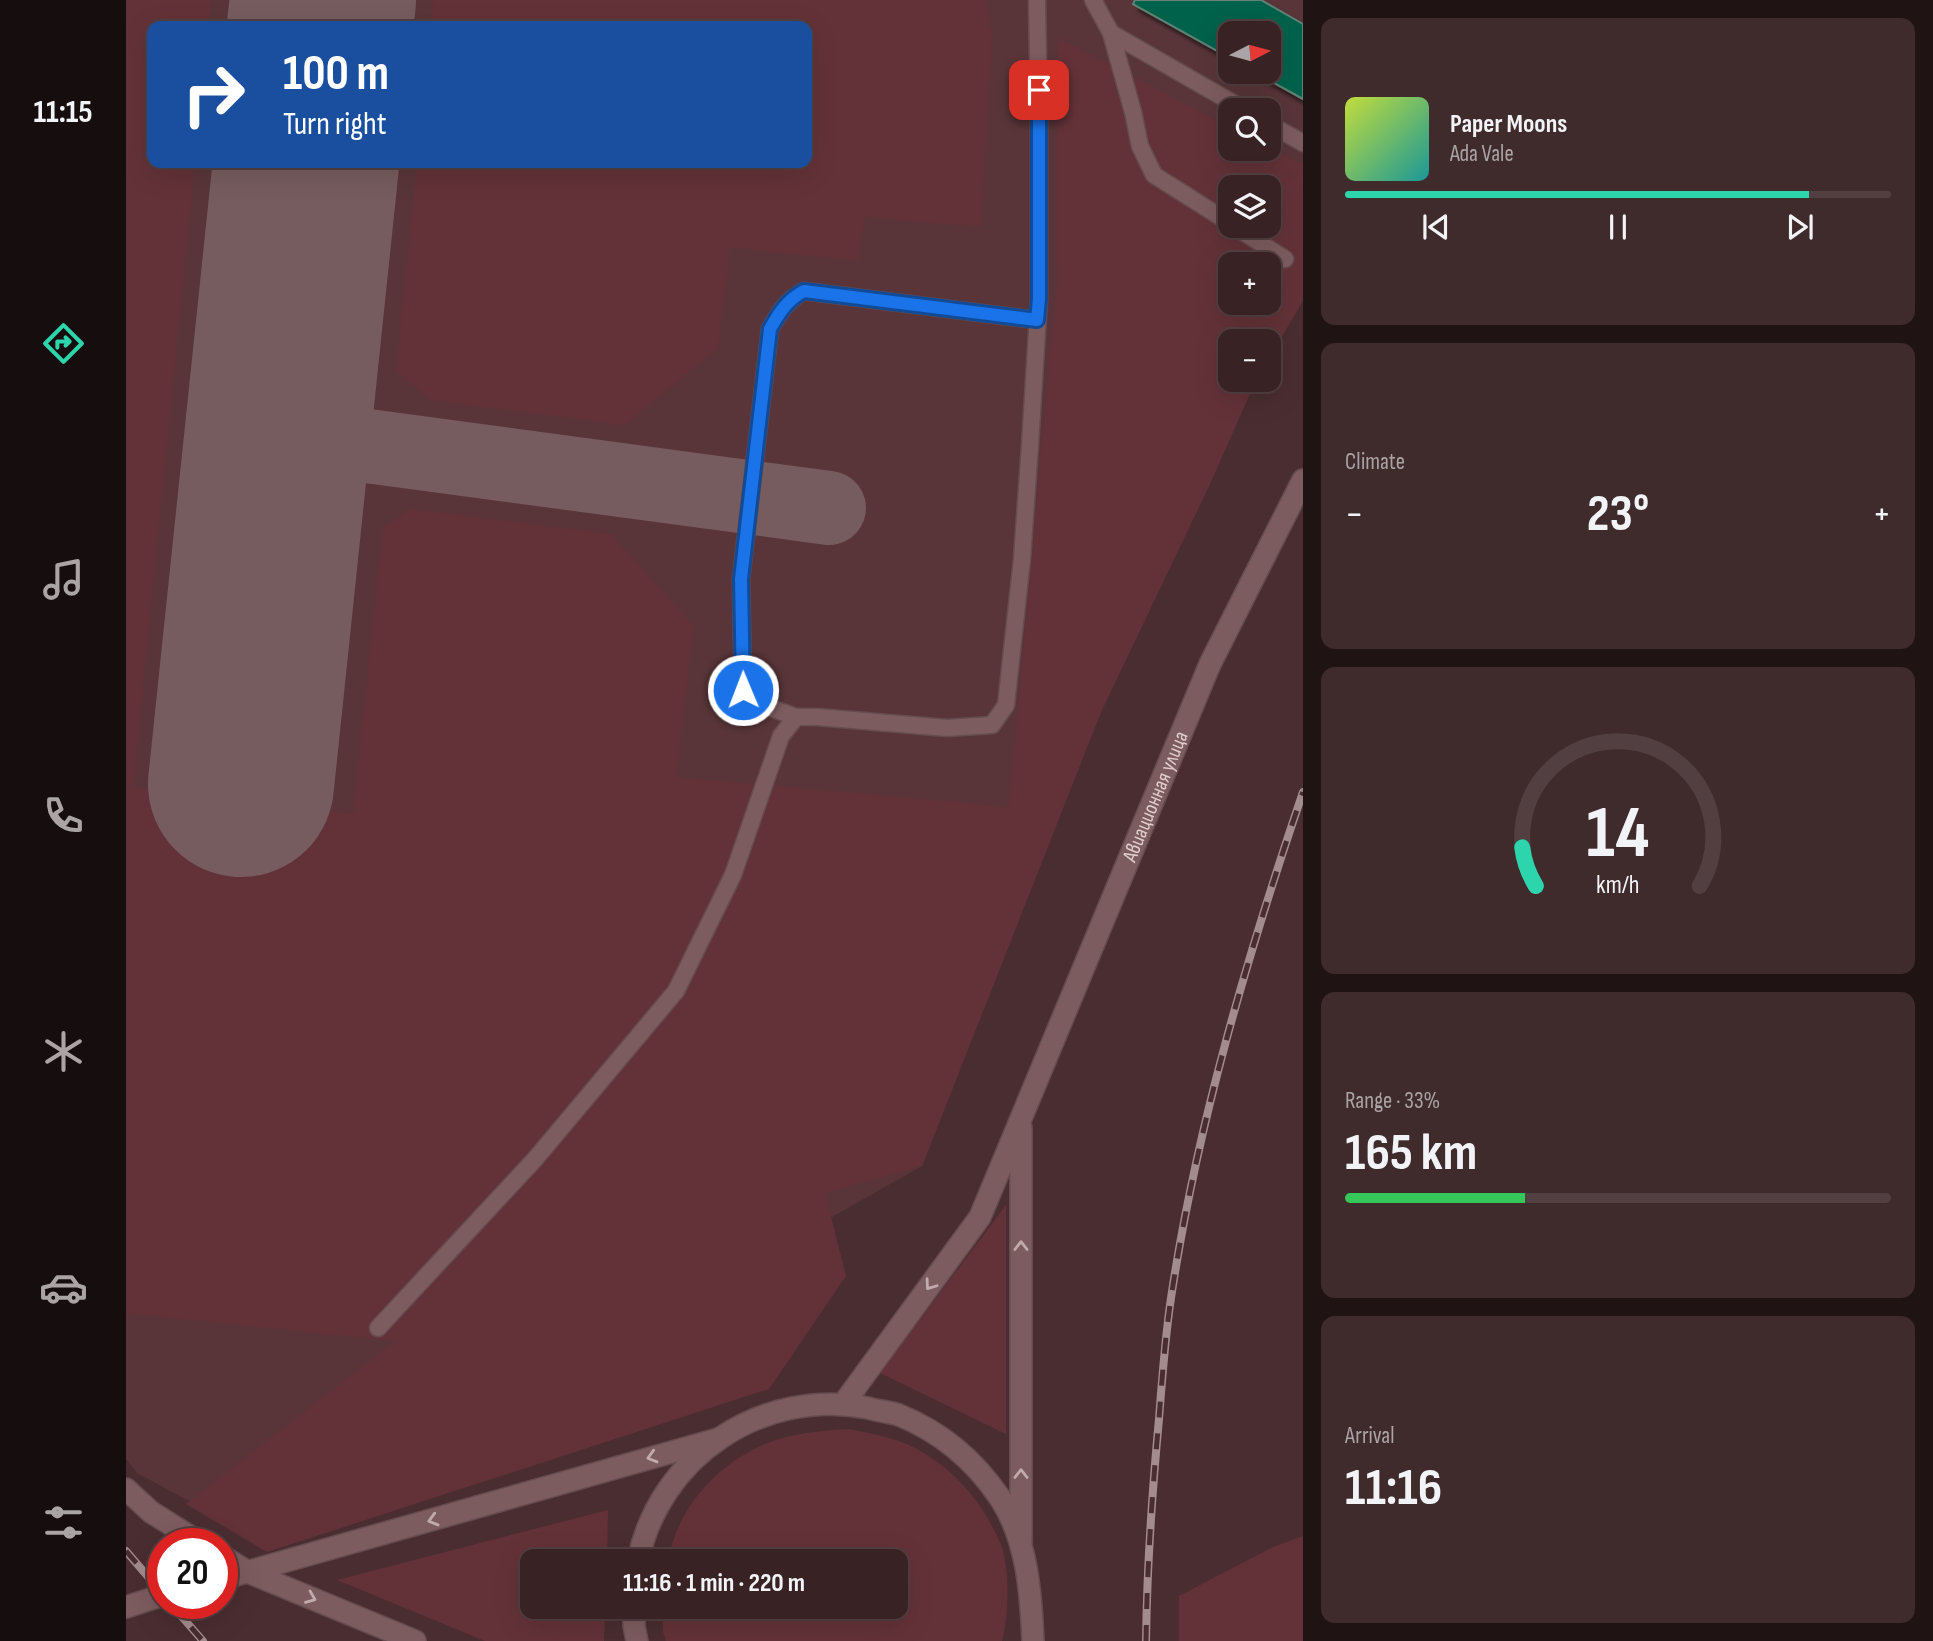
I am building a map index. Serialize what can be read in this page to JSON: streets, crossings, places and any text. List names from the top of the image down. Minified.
{"streets":{"street":["Авиационная улица"]},"north":"right","page":{"tabs":"11:15","map_buttons":["+","−"],"turn":["100 m","Turn right"],"song":["Paper Moons","Ada Vale"],"tile":["Climate",["Range · 33%","165 km"],["Arrival","11:16"]],"heat":["−","23°","+"],"limit":"20","trip":"11:16 · 1 min · 220 m","gauge":["14","km/h"]}}
